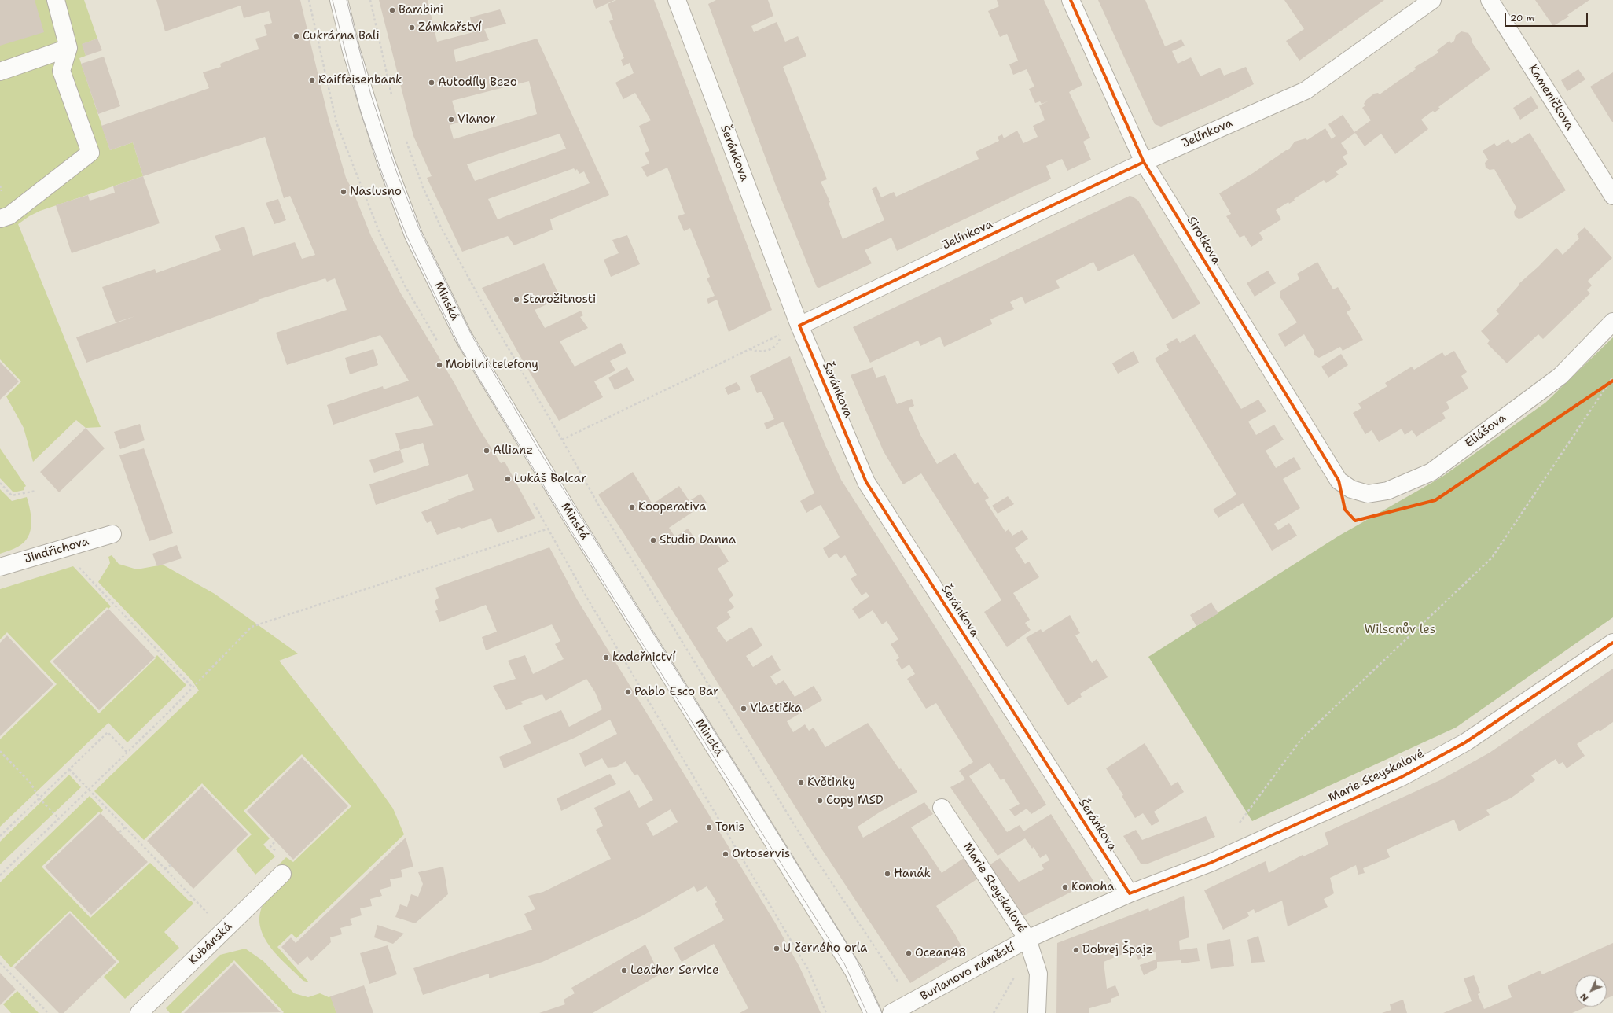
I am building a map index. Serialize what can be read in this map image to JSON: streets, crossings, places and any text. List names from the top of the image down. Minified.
{"streets":{"street":["Kameníčkova","Jelínkova","Šeránkova","Sirotkova","Minská","Eliášova","Jindřichova","Marie Steyskalové","Kubánská","Burianovo náměstí"]},"crossings":[["Jelínkova","Šeránkova"],["Jelínkova","Sirotkova"],["Šeránkova","Marie Steyskalové"],["Sirotkova","Eliášova"],["Marie Steyskalové","Burianovo náměstí"]],"parks":["Wilsonův les"],"places":["Bambini","Zámkařství","Cukrárna Bali","Raiffeisenbank","Autodíly Bezo","Vianor","Naslusno","Starožitnosti","Mobilní telefony","Allianz","Lukáš Balcar","Kooperativa","Studio Danna","kadeřnictví","Pablo Esco Bar","Vlastička","Květinky","Copy MSD","Tonis","Ortoservis","Hanák","Konoha","U černého orla","Dobrej Špajz","Ocean48","Leather Service"],"scale_bar":"20 m","north":"bottom left"}
